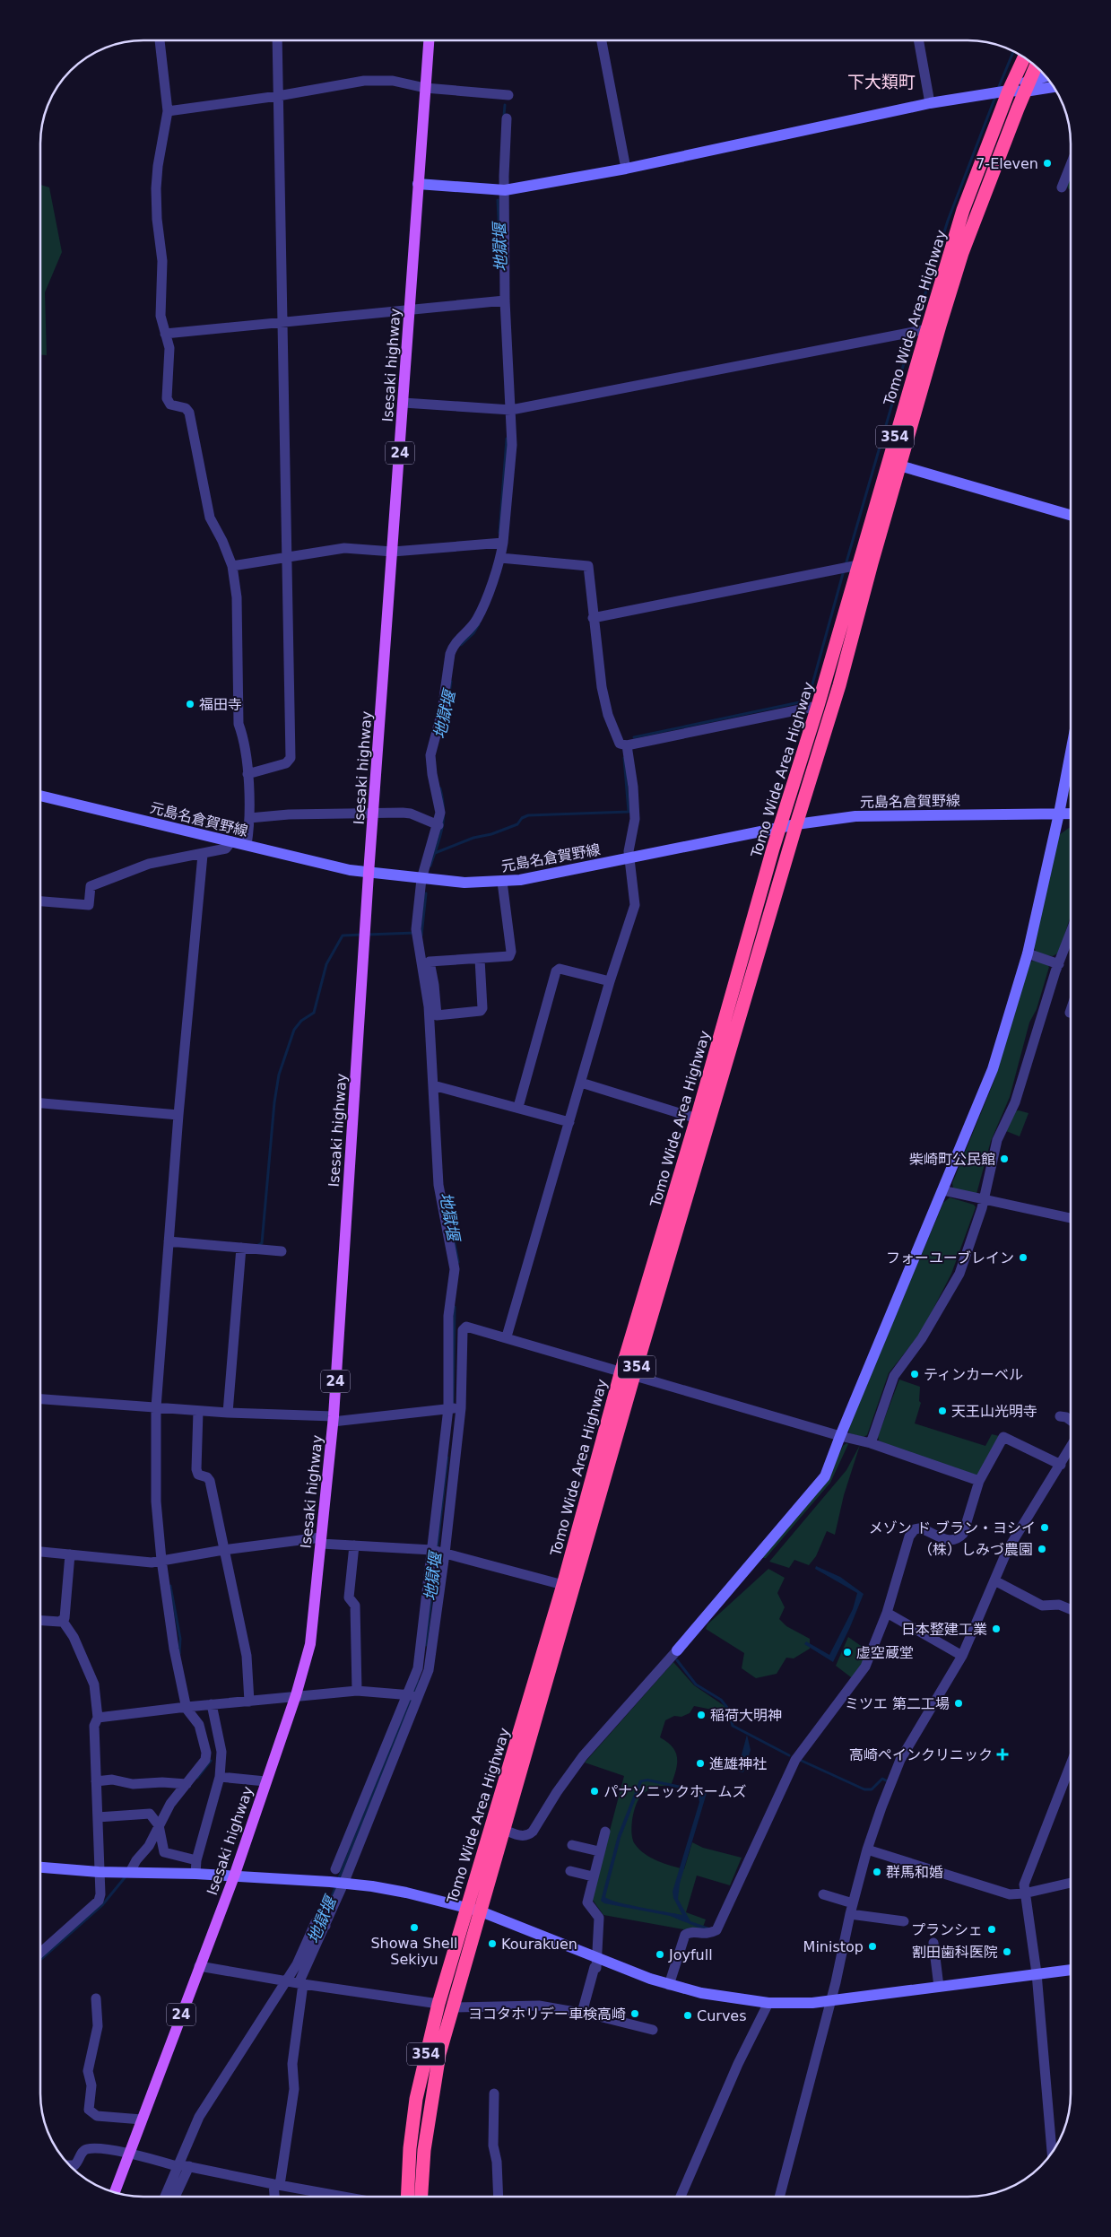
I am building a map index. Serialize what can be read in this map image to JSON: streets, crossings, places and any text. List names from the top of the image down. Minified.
{"streets":{"highway":["Tomo Wide Area Highway","354"],"main road":["Isesaki highway","24"],"street":["元島名倉賀野線"]},"crossings":[["Tomo Wide Area Highway","元島名倉賀野線"],["Isesaki highway","元島名倉賀野線"]],"districts":["下大類町"],"water":["地獄堰"],"places":{"other":["7-Eleven","福田寺","柴崎町公民館","フォーユーブレイン","ティンカーベル","天王山光明寺","メゾン ド ブラン・ヨシイ","（株）しみづ農園","日本整建工業","虚空蔵堂","ミツエ 第二工場","稲荷大明神","進雄神社","パナソニックホームズ","群馬和婚","Showa Shell Sekiyu","プランシェ","Kourakuen","Ministop","割田歯科医院","Joyfull","ヨコタホリデー車検高崎","Curves"],"health":["高崎ペインクリニック"]}}
